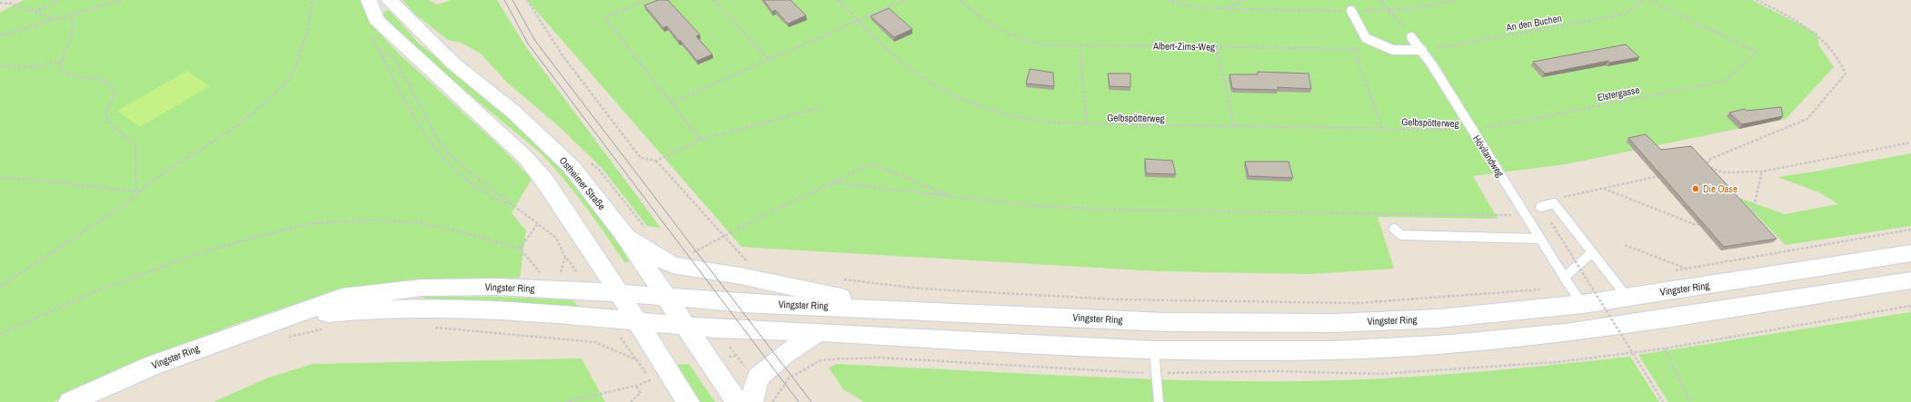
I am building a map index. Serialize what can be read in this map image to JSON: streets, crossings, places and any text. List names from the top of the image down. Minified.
{"streets":{"main road":["Ostheimer Straße","Vingster Ring"],"lane":["Hövilandweg"],"path":["An den Buchen","Albert-Zims-Weg","Elstergasse","Gelbspötterweg"]},"crossings":[["An den Buchen","Hövilandweg"],["Elstergasse","Gelbspötterweg"],["Elstergasse","Hövilandweg"],["Gelbspötterweg","Hövilandweg"],["Hövilandweg","Vingster Ring"],["Ostheimer Straße","Vingster Ring"]],"places":["Die Oase"]}
